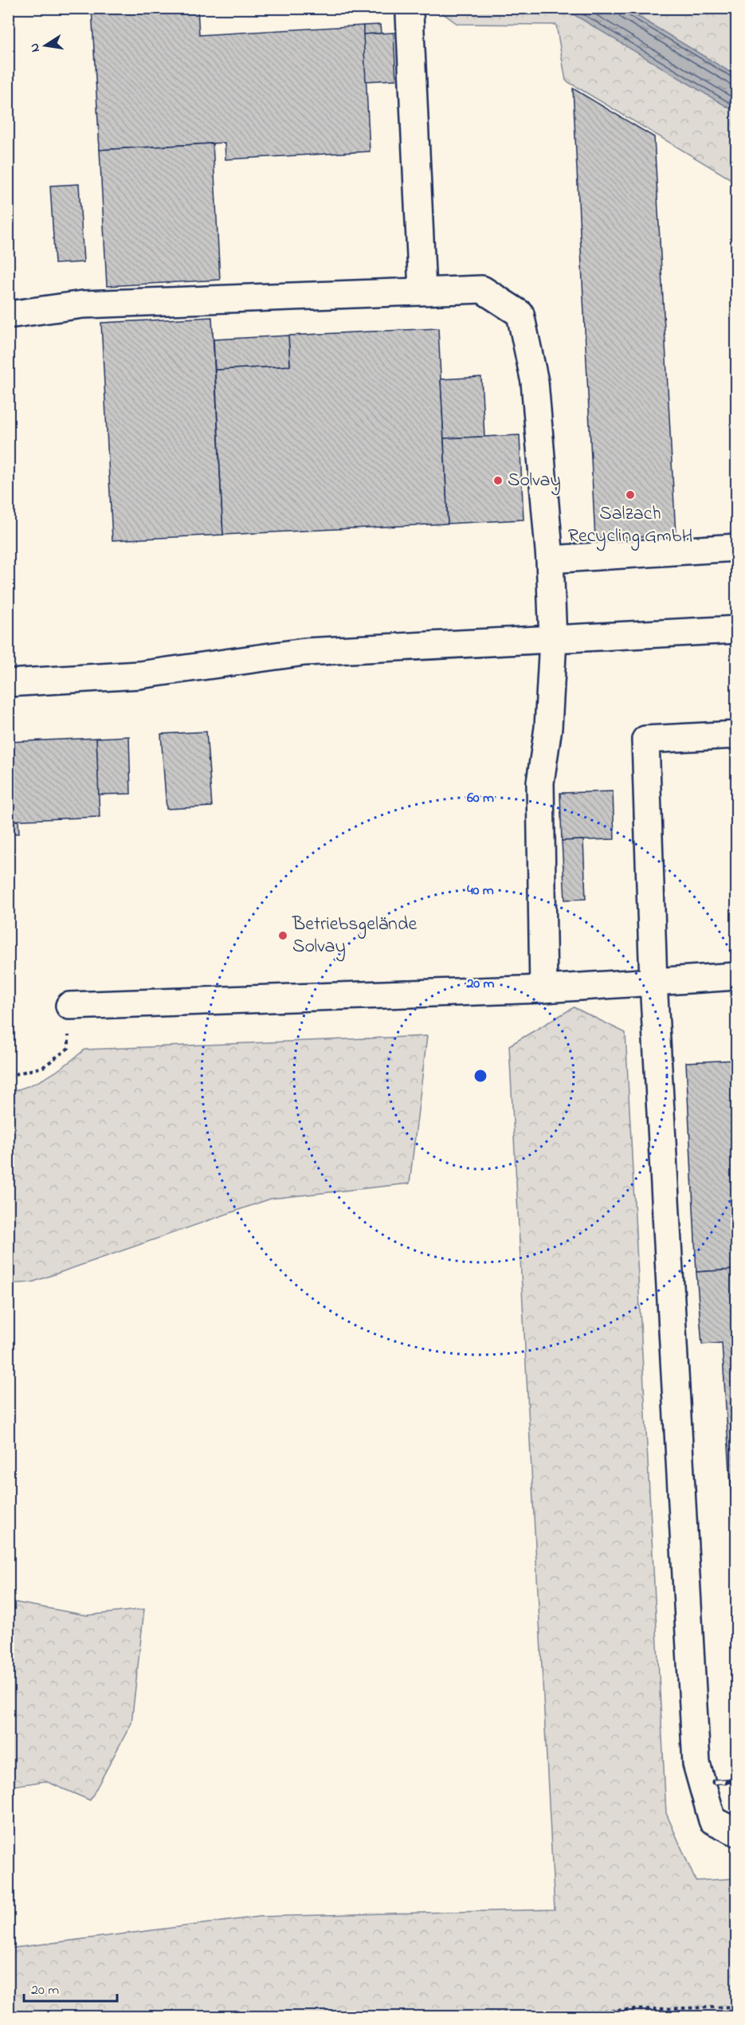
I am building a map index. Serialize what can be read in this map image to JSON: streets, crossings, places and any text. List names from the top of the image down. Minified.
{"places":["Solvay","Salzach Recycling GmbH","Betriebsgelände Solvay"],"scale_bar":"20 m","north":"left","rings":["60 m","40 m","20 m"]}
